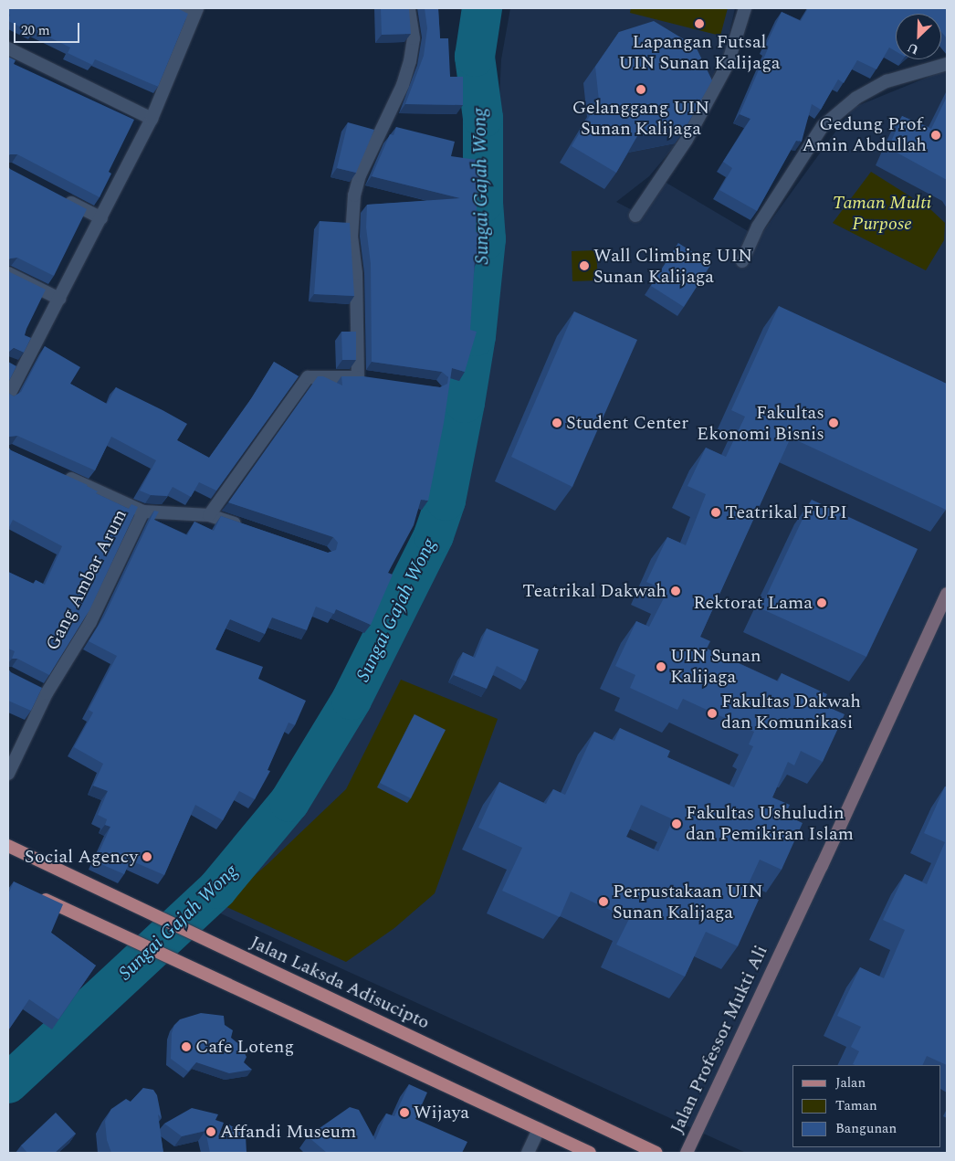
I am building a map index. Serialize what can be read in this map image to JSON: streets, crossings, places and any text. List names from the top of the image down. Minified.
{"streets":{"main road":["Jalan Laksda Adisucipto","Jalan Professor Mukti Ali"],"street":["Gang Ambar Arum"]},"water":["Sungai Gajah Wong"],"parks":["Taman Multi Purpose"],"places":["Lapangan Futsal UIN Sunan Kalijaga","Gelanggang UIN Sunan Kalijaga","Gedung Prof. Amin Abdullah","Wall Climbing UIN Sunan Kalijaga","Student Center","Fakultas Ekonomi Bisnis","Teatrikal FUPI","Teatrikal Dakwah","Rektorat Lama","UIN Sunan Kalijaga","Fakultas Dakwah dan Komunikasi","Fakultas Ushuludin dan Pemikiran Islam","Social Agency","Perpustakaan UIN Sunan Kalijaga","Cafe Loteng","Wijaya","Affandi Museum"],"legend":["Jalan","Taman","Bangunan"],"scale_bar":"20 m","north":"bottom left"}
